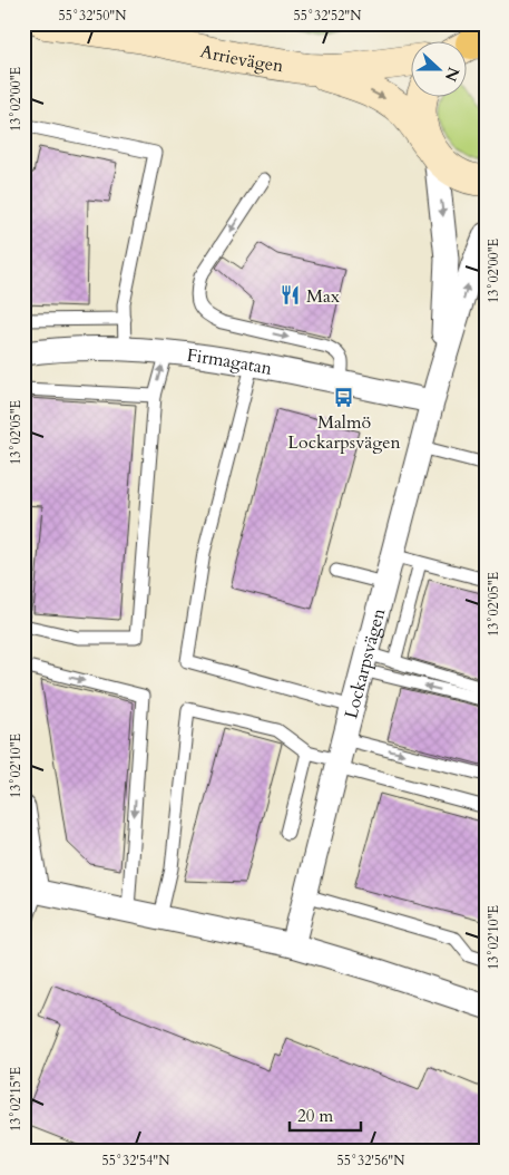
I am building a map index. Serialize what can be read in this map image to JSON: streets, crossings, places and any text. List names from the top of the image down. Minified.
{"streets":{"main road":["Arrievägen"],"street":["Firmagatan","Lockarpsvägen"]},"crossings":[["Arrievägen","Lockarpsvägen"],["Firmagatan","Lockarpsvägen"]],"places":{"restaurant":["Max"],"bus stop":["Malmö Lockarpsvägen"]},"scale_bar":"20 m","north":"right","coordinates":["55°32'50\"N","55°32'52\"N","13°02'00\"E","13°02'05\"E","13°02'10\"E","13°02'15\"E","55°32'54\"N","55°32'56\"N"]}
